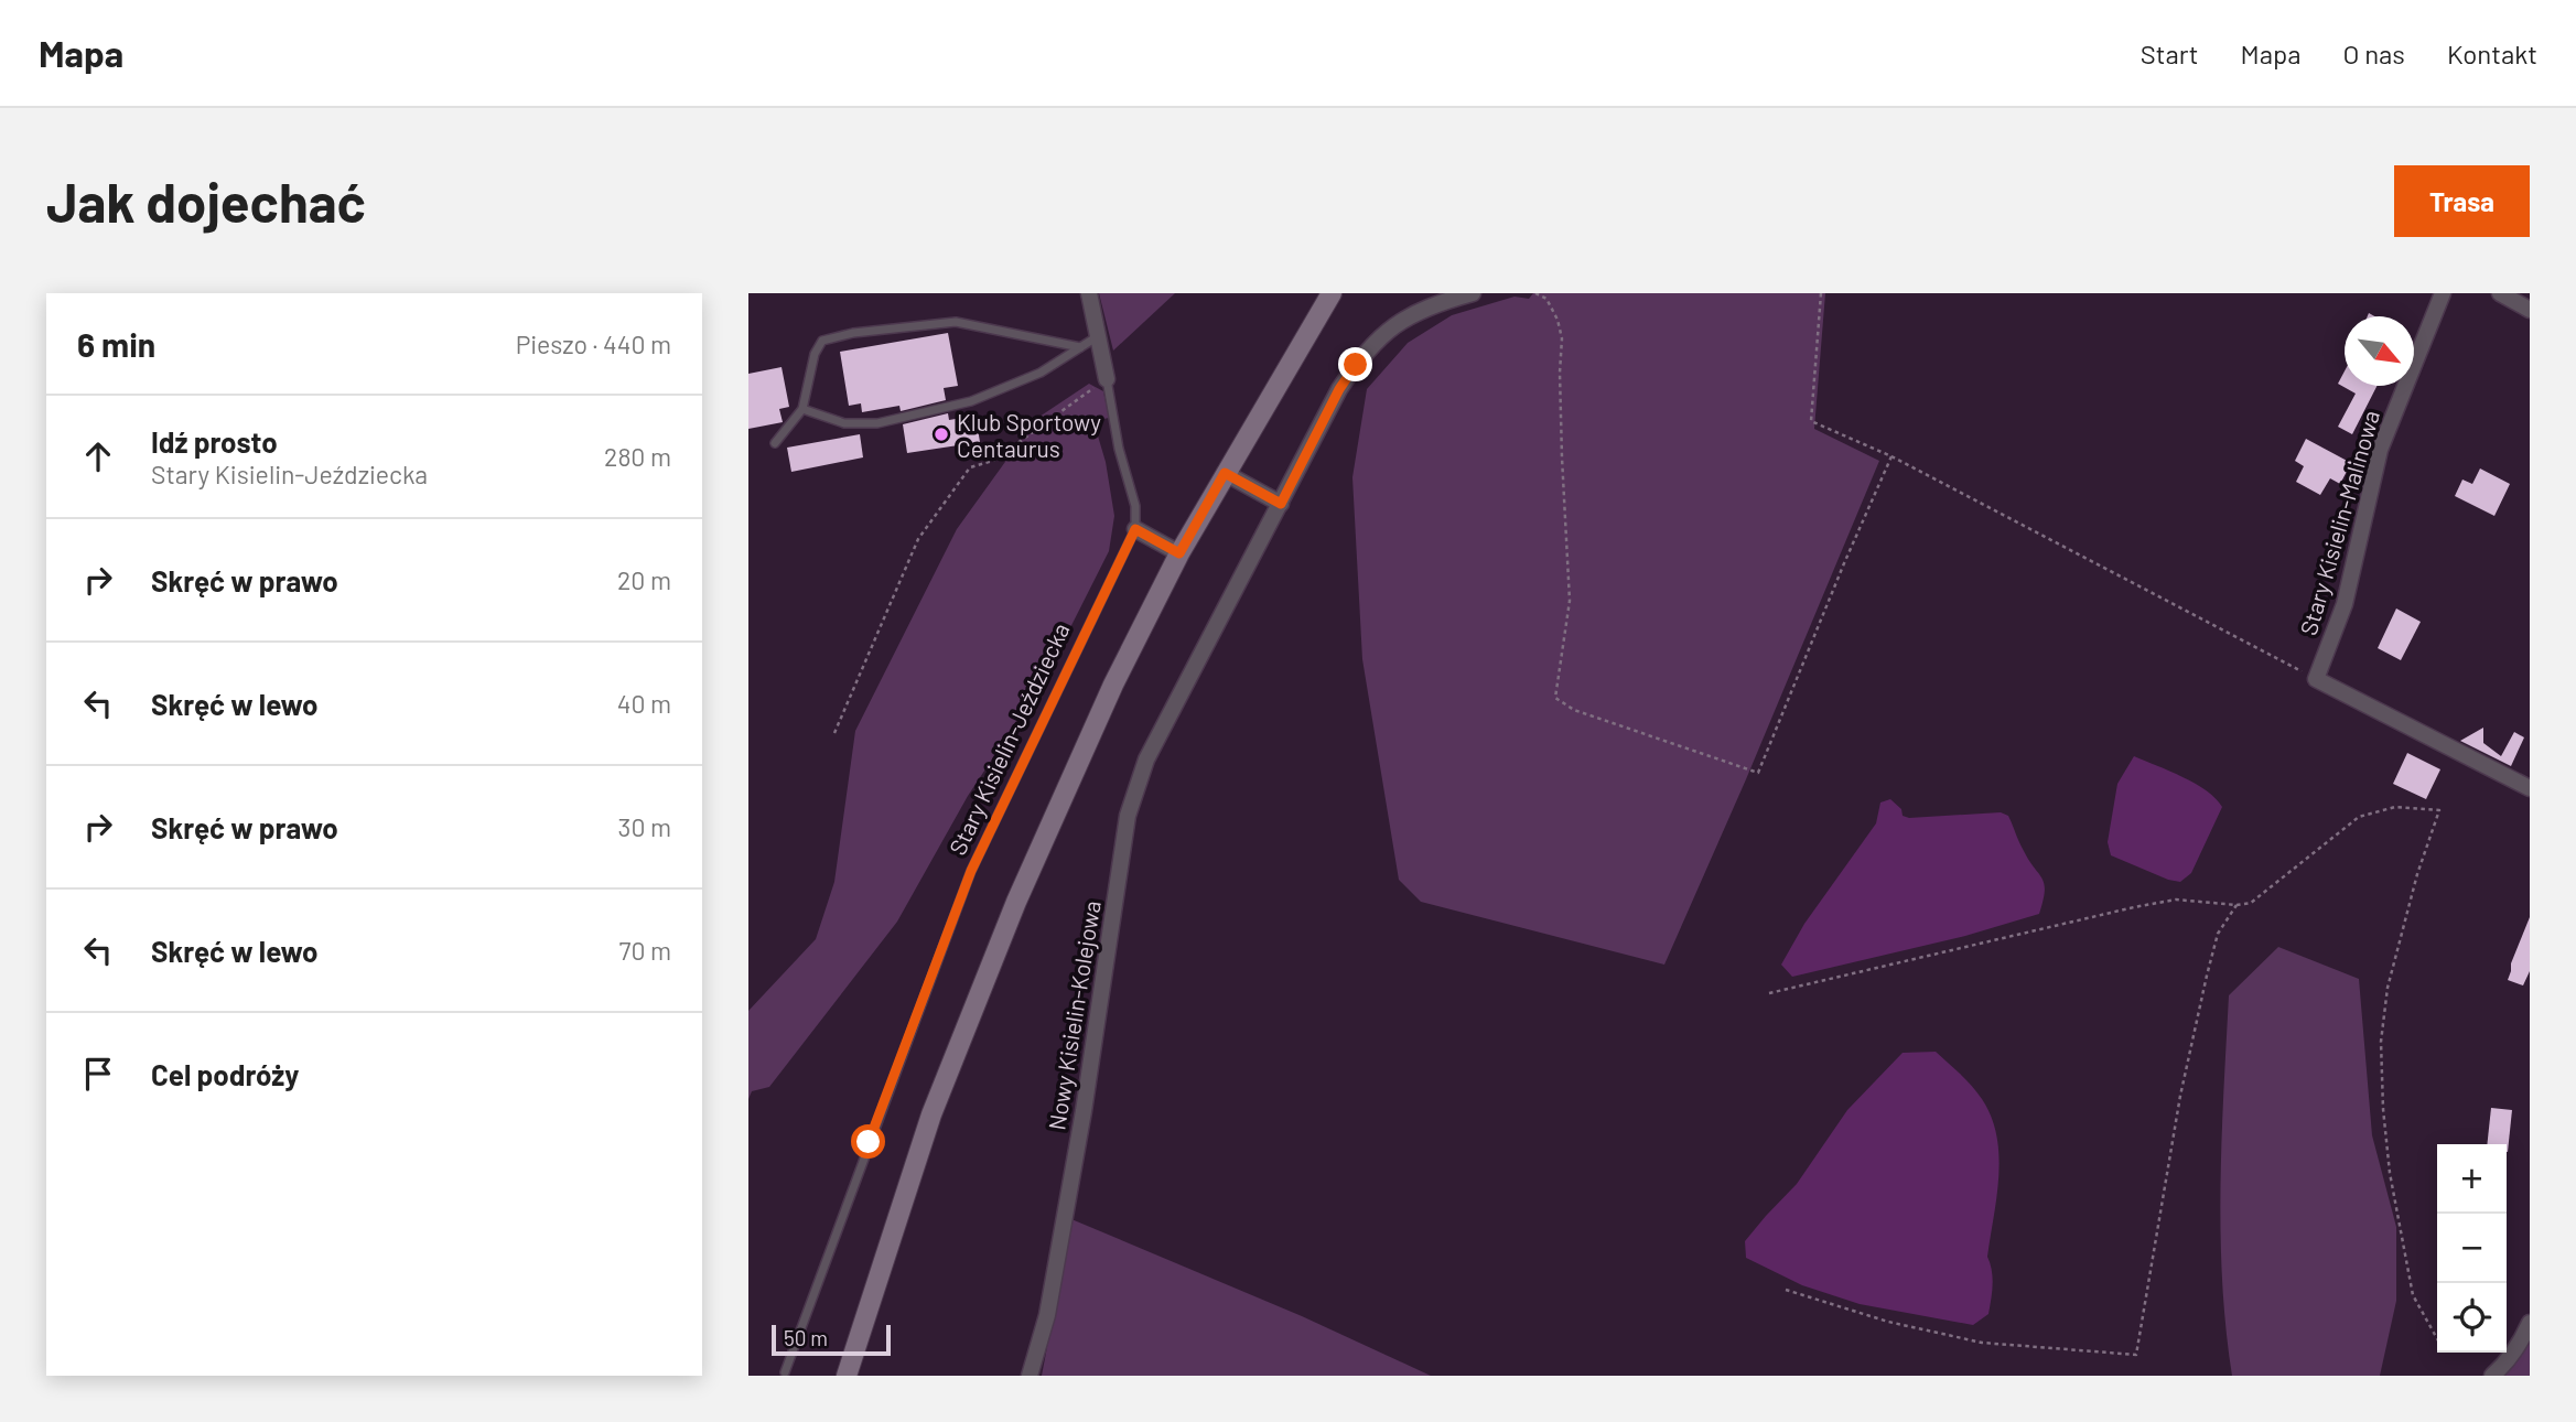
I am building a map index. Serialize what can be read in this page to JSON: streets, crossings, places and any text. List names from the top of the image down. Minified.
{"streets":{"street":["Stary Kisielin-Malinowa","Nowy Kisielin-Kolejowa"],"lane":["Stary Kisielin-Jeździecka"]},"places":["Klub Sportowy Centaurus"],"scale_bar":"50 m","north":"bottom right","page":{"header":"Mapa","nav":["Start","Mapa","O nas","Kontakt"],"buttons":"Trasa","title":"Jak dojechać","heading":["6 min","Pieszo · 440 m"],"list":[["Idź prosto","Stary Kisielin-Jeździecka","280 m"],["Skręć w prawo","20 m"],["Skręć w lewo","40 m"],["Skręć w prawo","30 m"],["Skręć w lewo","70 m"],"Cel podróży"],"map_buttons":["+","−"],"scale":"50 m"}}
